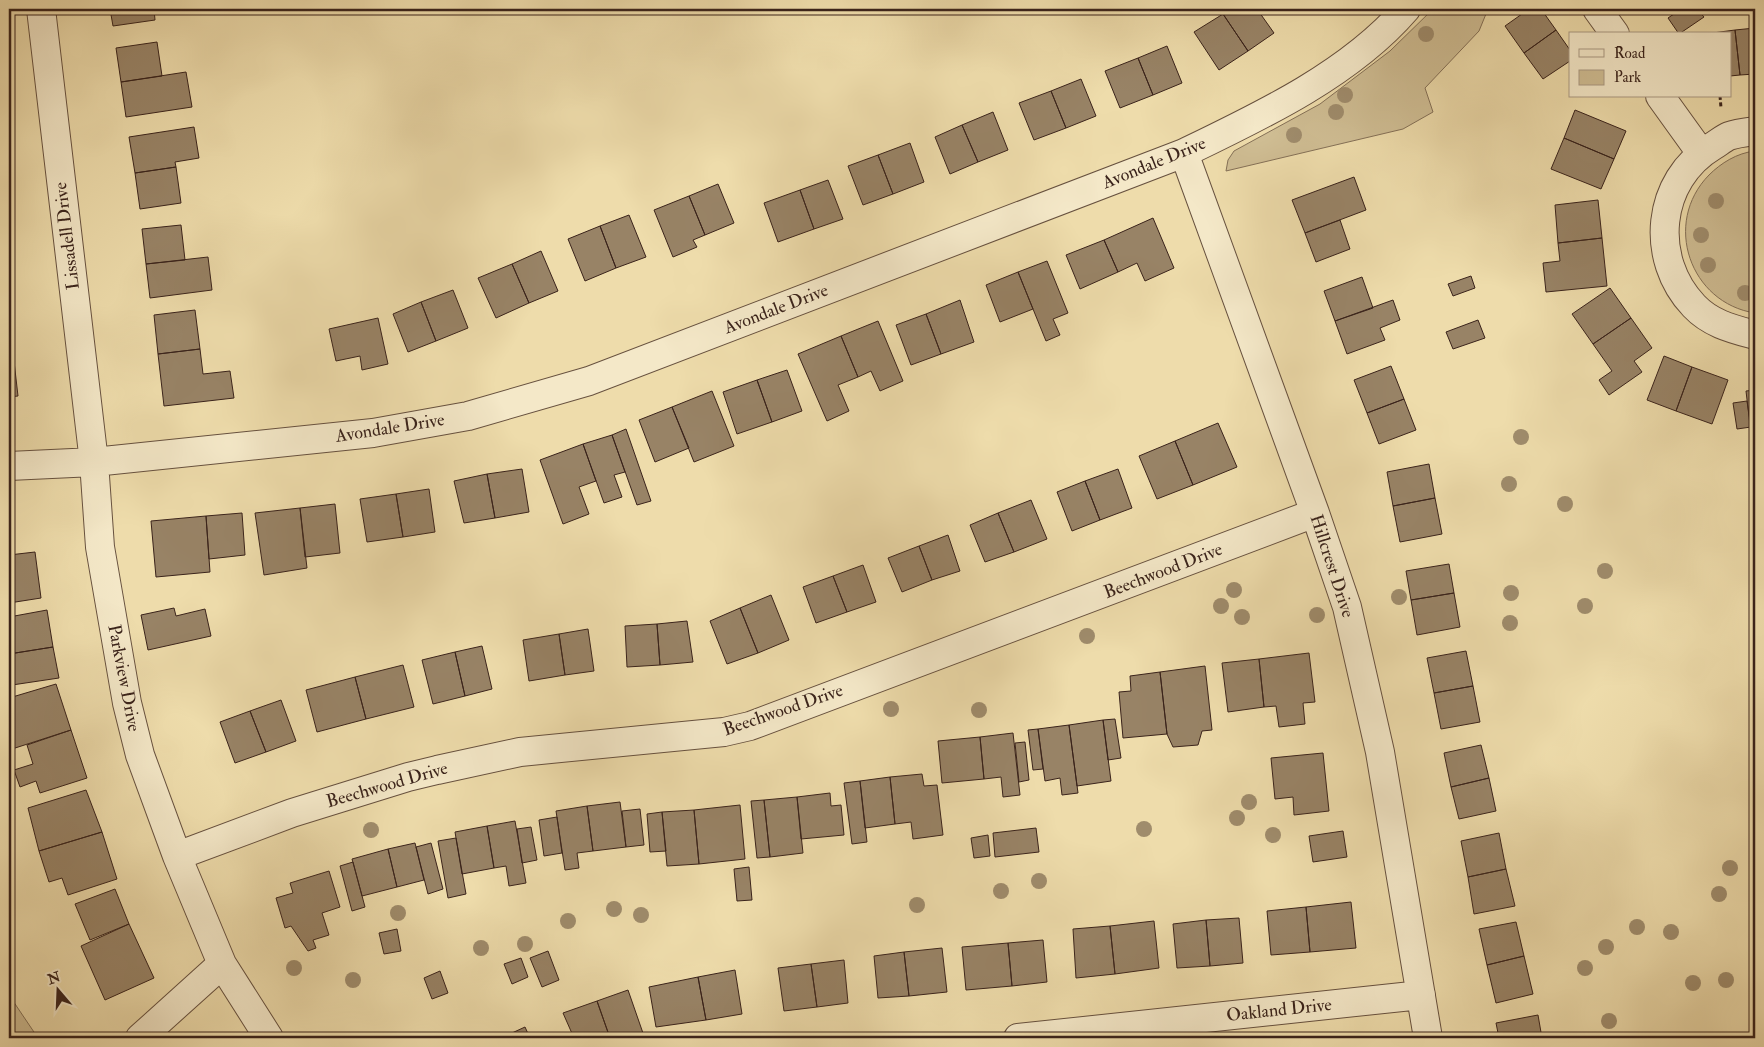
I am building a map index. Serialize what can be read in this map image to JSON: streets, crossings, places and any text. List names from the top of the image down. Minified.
{"streets":{"street":["Avondale Drive","Lissadell Drive","Hillcrest Drive","Beechwood Drive","Parkview Drive","Oakland Drive"]},"crossings":[["Avondale Drive","Lissadell Drive"],["Avondale Drive","Hillcrest Drive"],["Avondale Drive","Parkview Drive"],["Lissadell Drive","Parkview Drive"],["Hillcrest Drive","Beechwood Drive"],["Hillcrest Drive","Oakland Drive"],["Beechwood Drive","Parkview Drive"]],"legend":["Road","Park"],"north":"top"}
